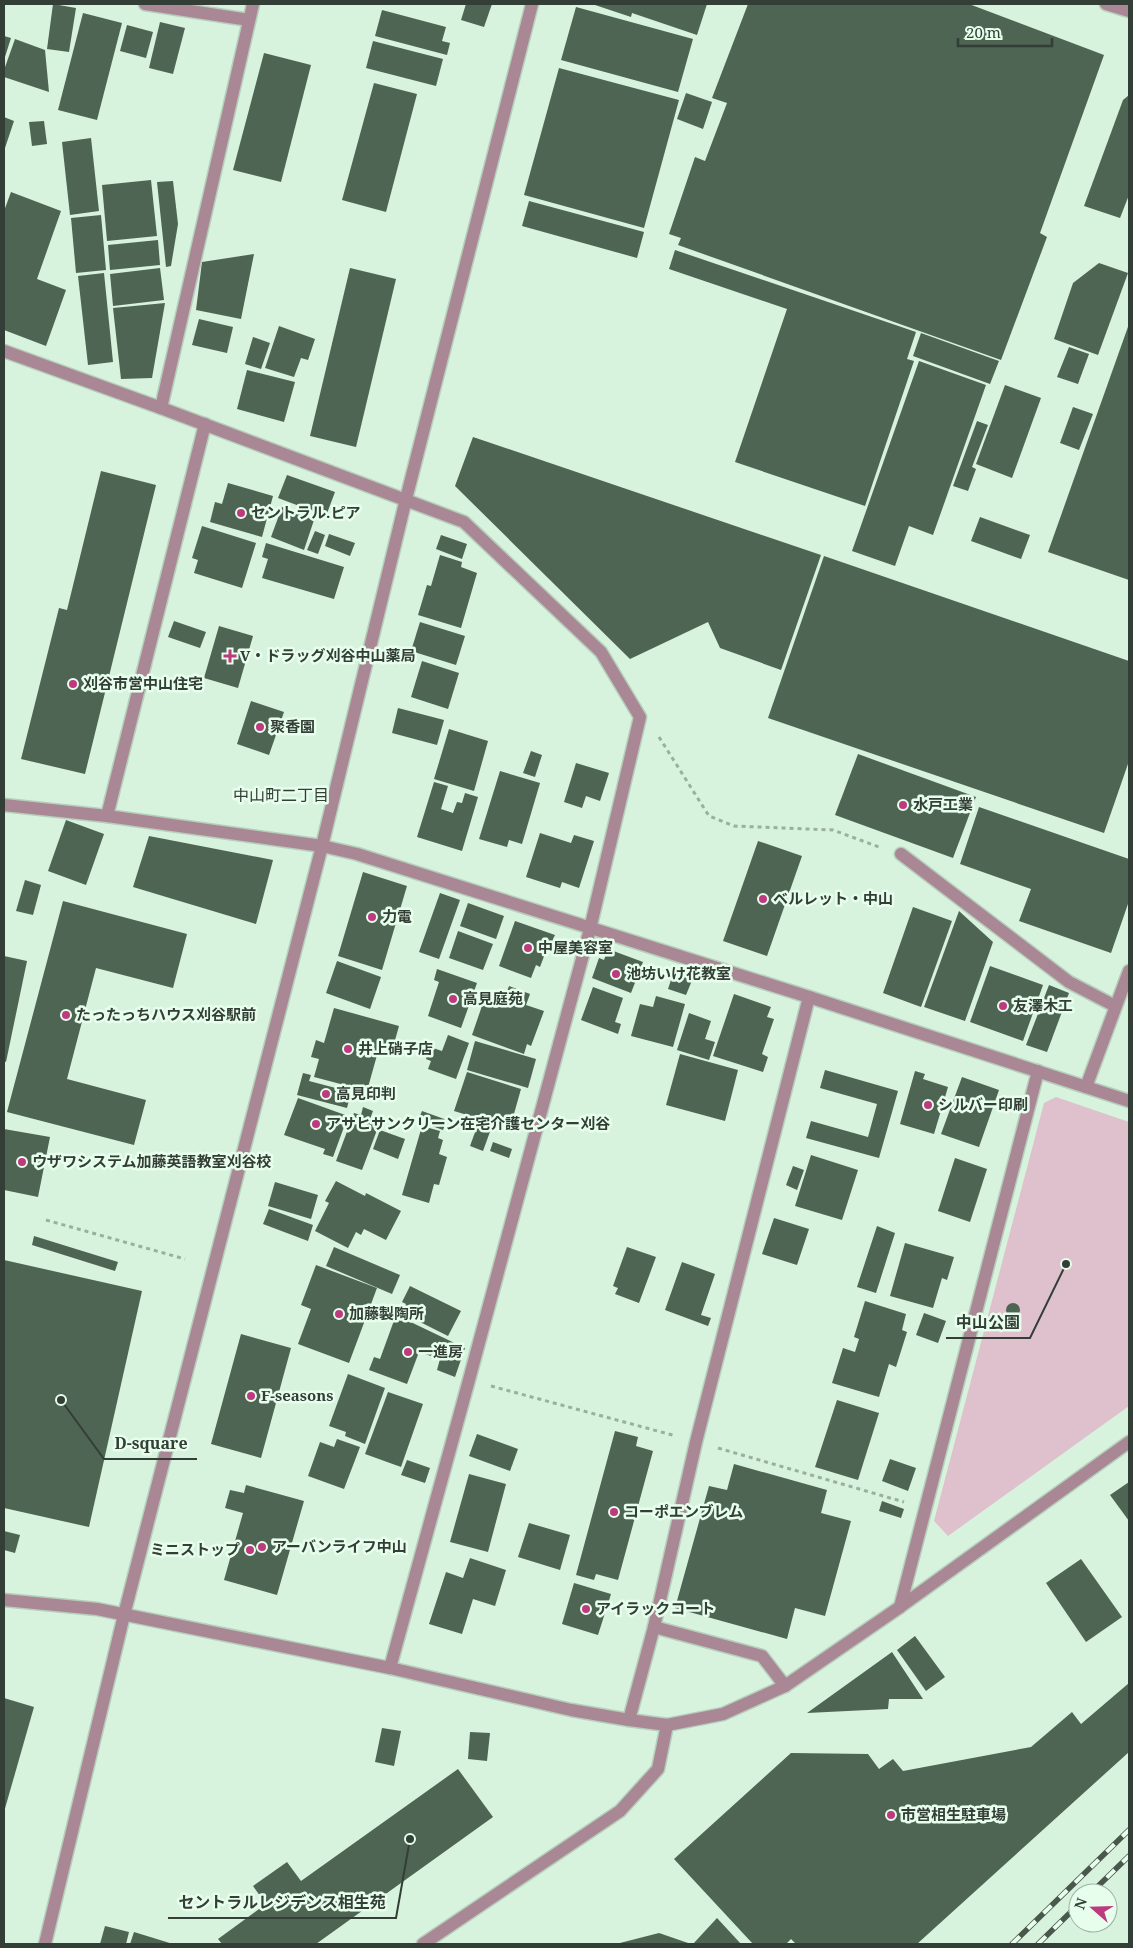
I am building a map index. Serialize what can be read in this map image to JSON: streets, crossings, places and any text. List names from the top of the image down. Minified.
{"districts":["中山町二丁目"],"places":{"other":["セントラル.ピア","刈谷市営中山住宅","聚香園","水戸工業","ベルレット・中山","力電","中屋美容室","池坊いけ花教室","高見庭苑","友澤木工","たったっちハウス刈谷駅前","井上硝子店","高見印判","シルバー印刷","アサヒサンクリーン在宅介護センター刈谷","ウザワシステム加藤英語教室刈谷校","中山公園","加藤製陶所","一進房","F-seasons","D-square","コーポエンブレム","アーバンライフ中山","ミニストップ","アイラックコート","市営相生駐車場","セントラルレジデンス相生苑"],"health":["V・ドラッグ刈谷中山薬局"]},"scale_bar":"20 m","north":"left"}
